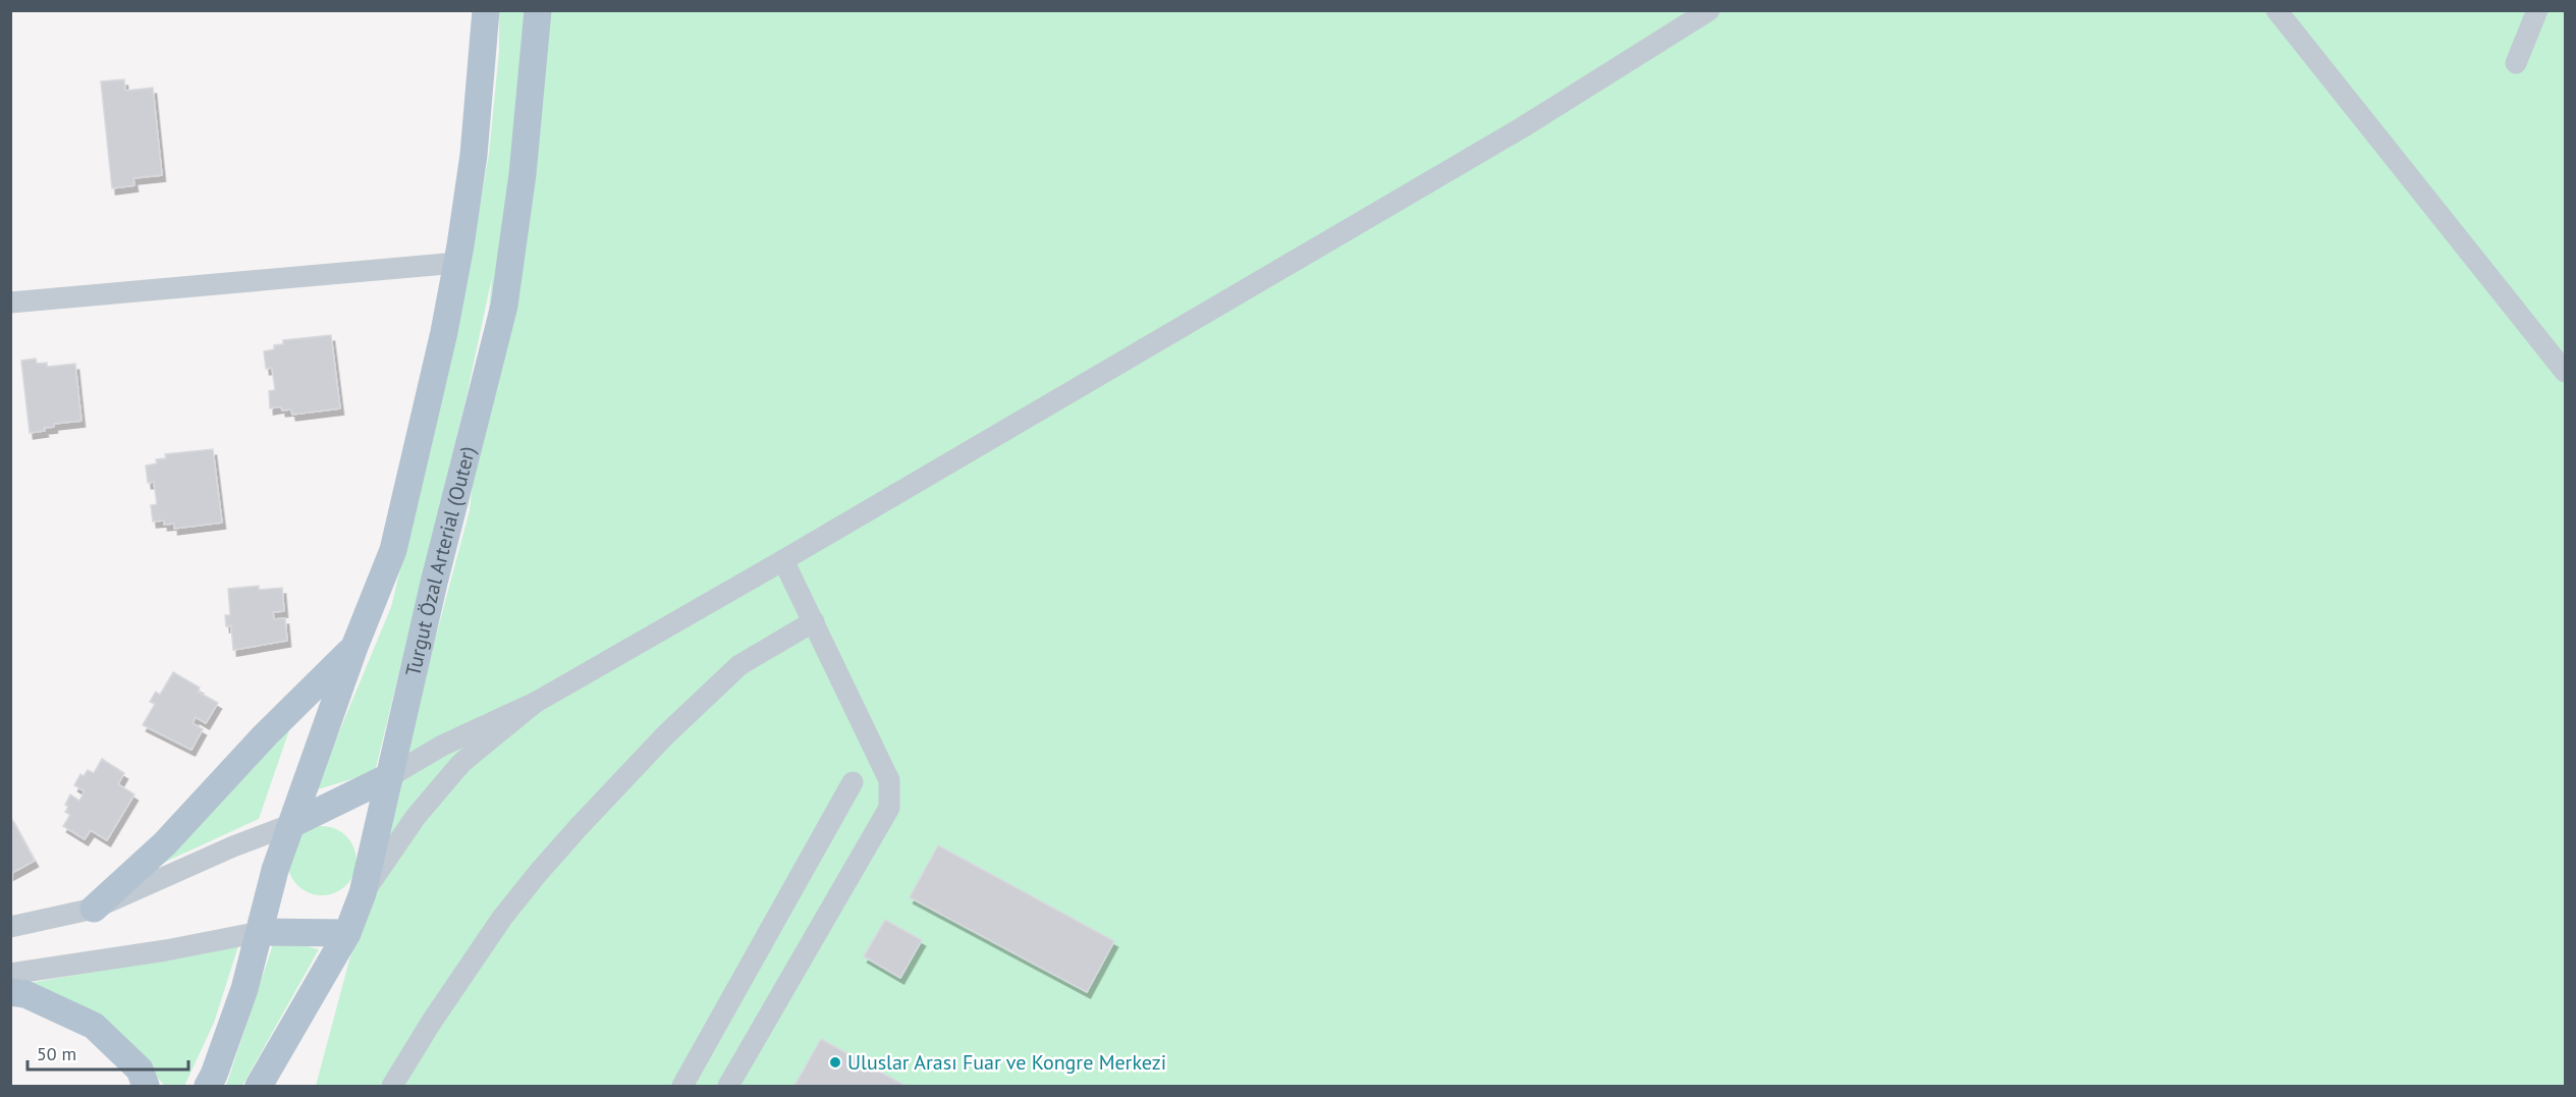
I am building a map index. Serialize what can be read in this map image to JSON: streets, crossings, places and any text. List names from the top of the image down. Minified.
{"streets":{"main road":["Turgut Özal Arterial (Outer)"]},"places":["Uluslar Arası Fuar ve Kongre Merkezi"],"scale_bar":"50 m"}
